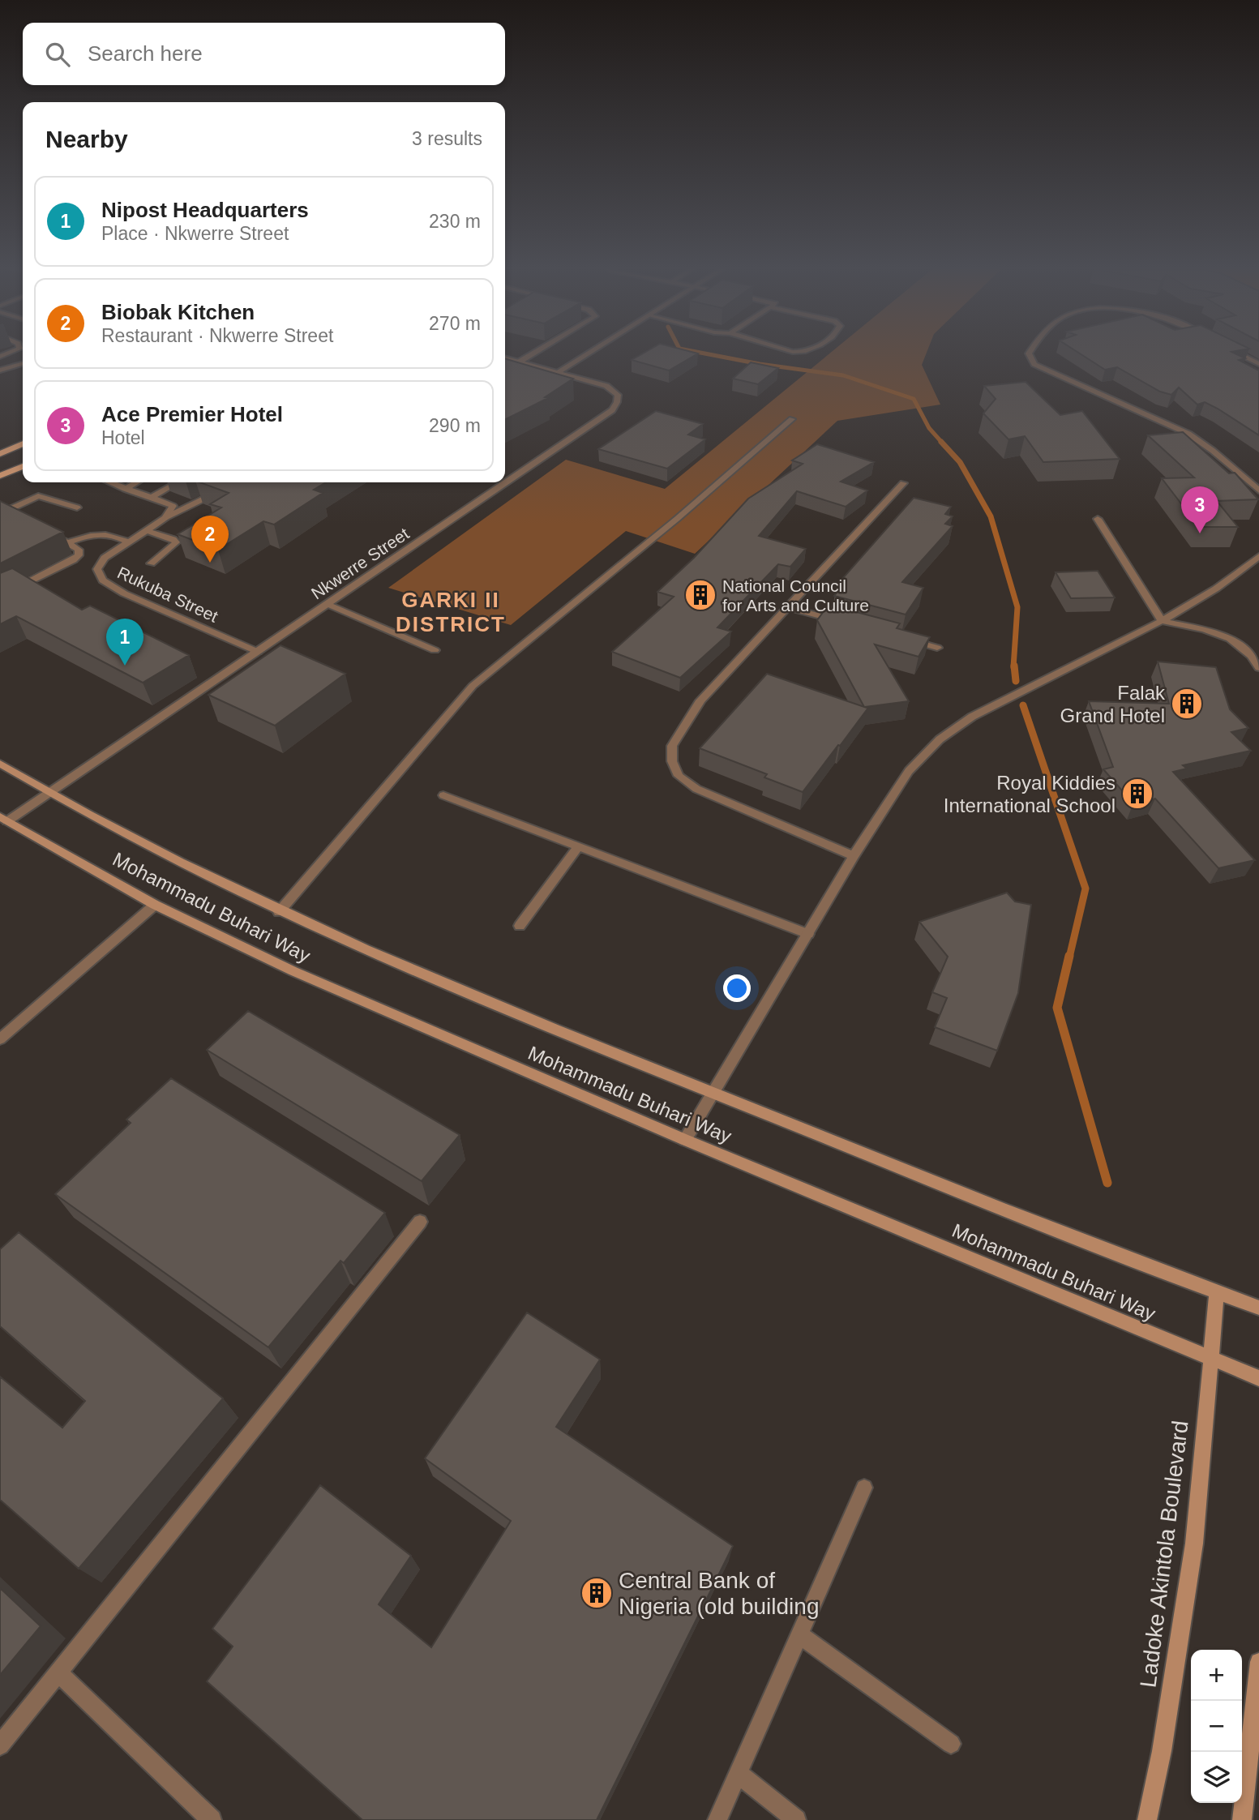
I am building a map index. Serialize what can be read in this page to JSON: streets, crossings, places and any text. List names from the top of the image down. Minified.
{"streets":{"main road":["Mohammadu Buhari Way","Ladoke Akintola Boulevard"],"street":["Nkwerre Street","Rukuba Street"]},"crossings":[["Nkwerre Street","Rukuba Street"],["Nkwerre Street","Mohammadu Buhari Way"],["Mohammadu Buhari Way","Ladoke Akintola Boulevard"]],"districts":["GARKI II DISTRICT"],"places":{"building":["National Council for Arts and Culture","Falak Grand Hotel","Royal Kiddies International School","Central Bank of Nigeria (old building"]},"page":{"search":"Search here","heading":["Nearby","3 results"],"list":[{"mark":"1","name":"Nipost Headquarters","note":"Place · Nkwerre Street","value":"230 m"},{"mark":"2","name":"Biobak Kitchen","note":"Restaurant · Nkwerre Street","value":"270 m"},{"mark":"3","name":"Ace Premier Hotel","note":"Hotel","value":"290 m"}],"pins":["3","2","1"],"map_buttons":["+","−"]}}
